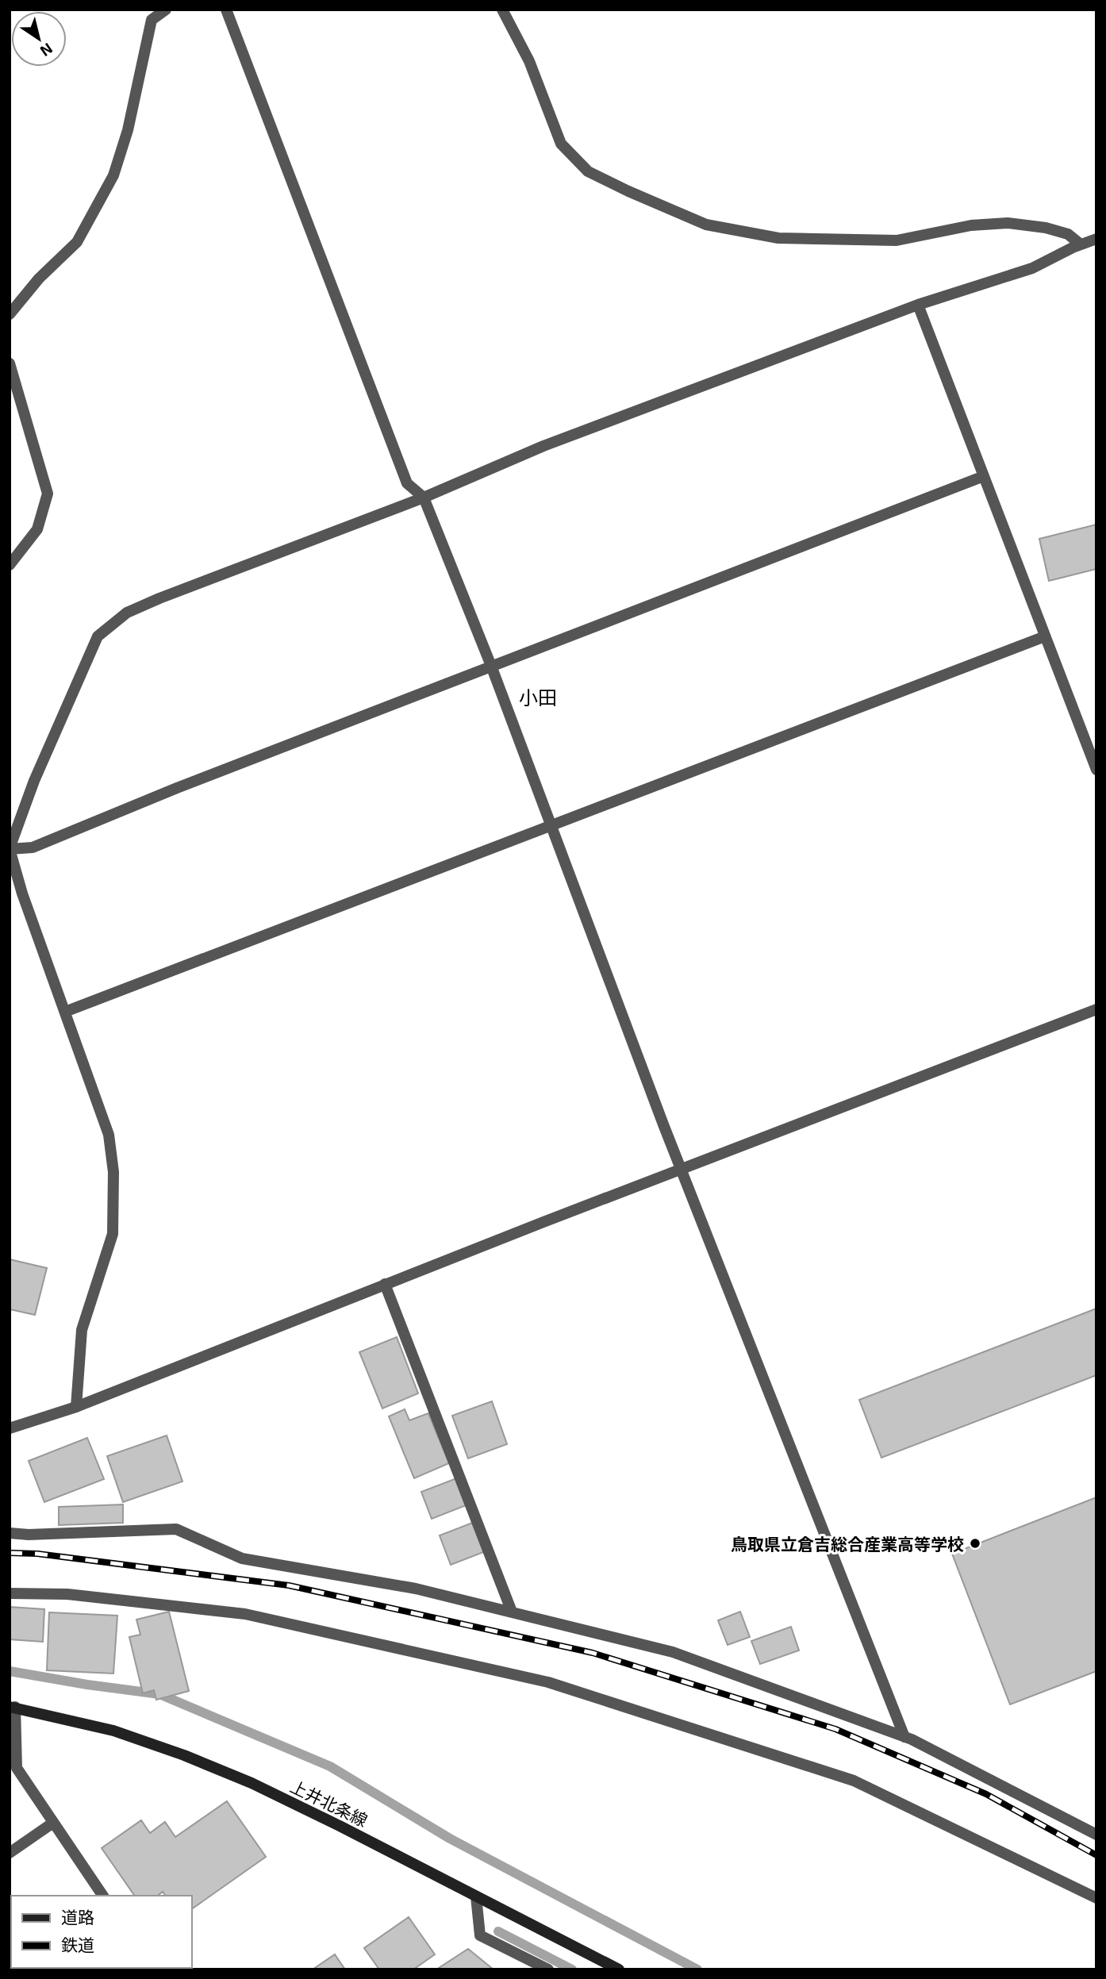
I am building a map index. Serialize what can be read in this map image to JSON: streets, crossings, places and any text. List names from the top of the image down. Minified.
{"streets":{"main road":["上井北条線"]},"districts":["小田"],"places":["鳥取県立倉吉総合産業高等学校"],"legend":["道路","鉄道"],"north":"bottom right"}
